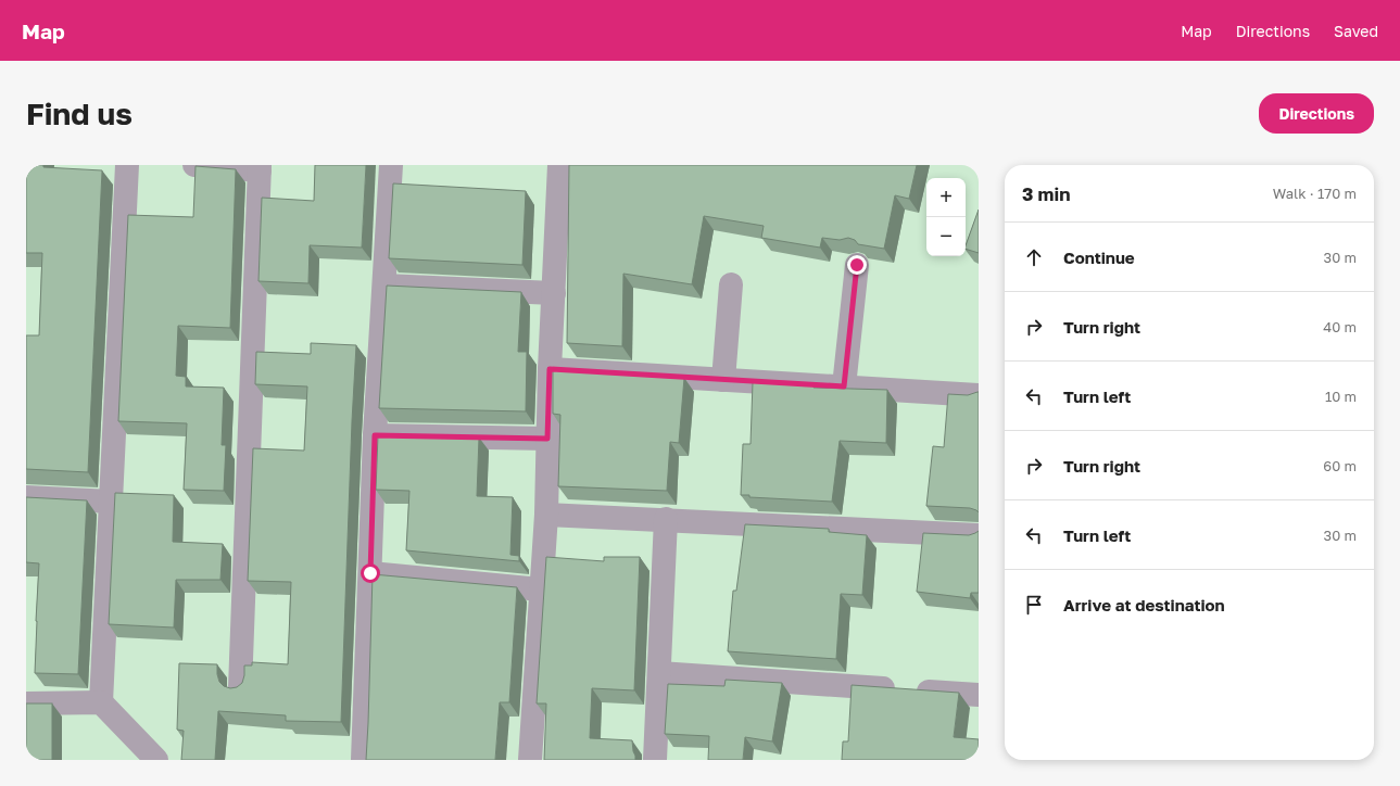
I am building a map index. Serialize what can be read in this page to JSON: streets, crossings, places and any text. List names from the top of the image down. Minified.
{"page":{"header":"Map","nav":["Map","Directions","Saved"],"buttons":"Directions","title":"Find us","heading":["3 min","Walk · 170 m"],"map_buttons":["+","−"],"list":[["Continue","30 m"],["Turn right","40 m"],["Turn left","10 m"],["Turn right","60 m"],["Turn left","30 m"],"Arrive at destination"]}}
